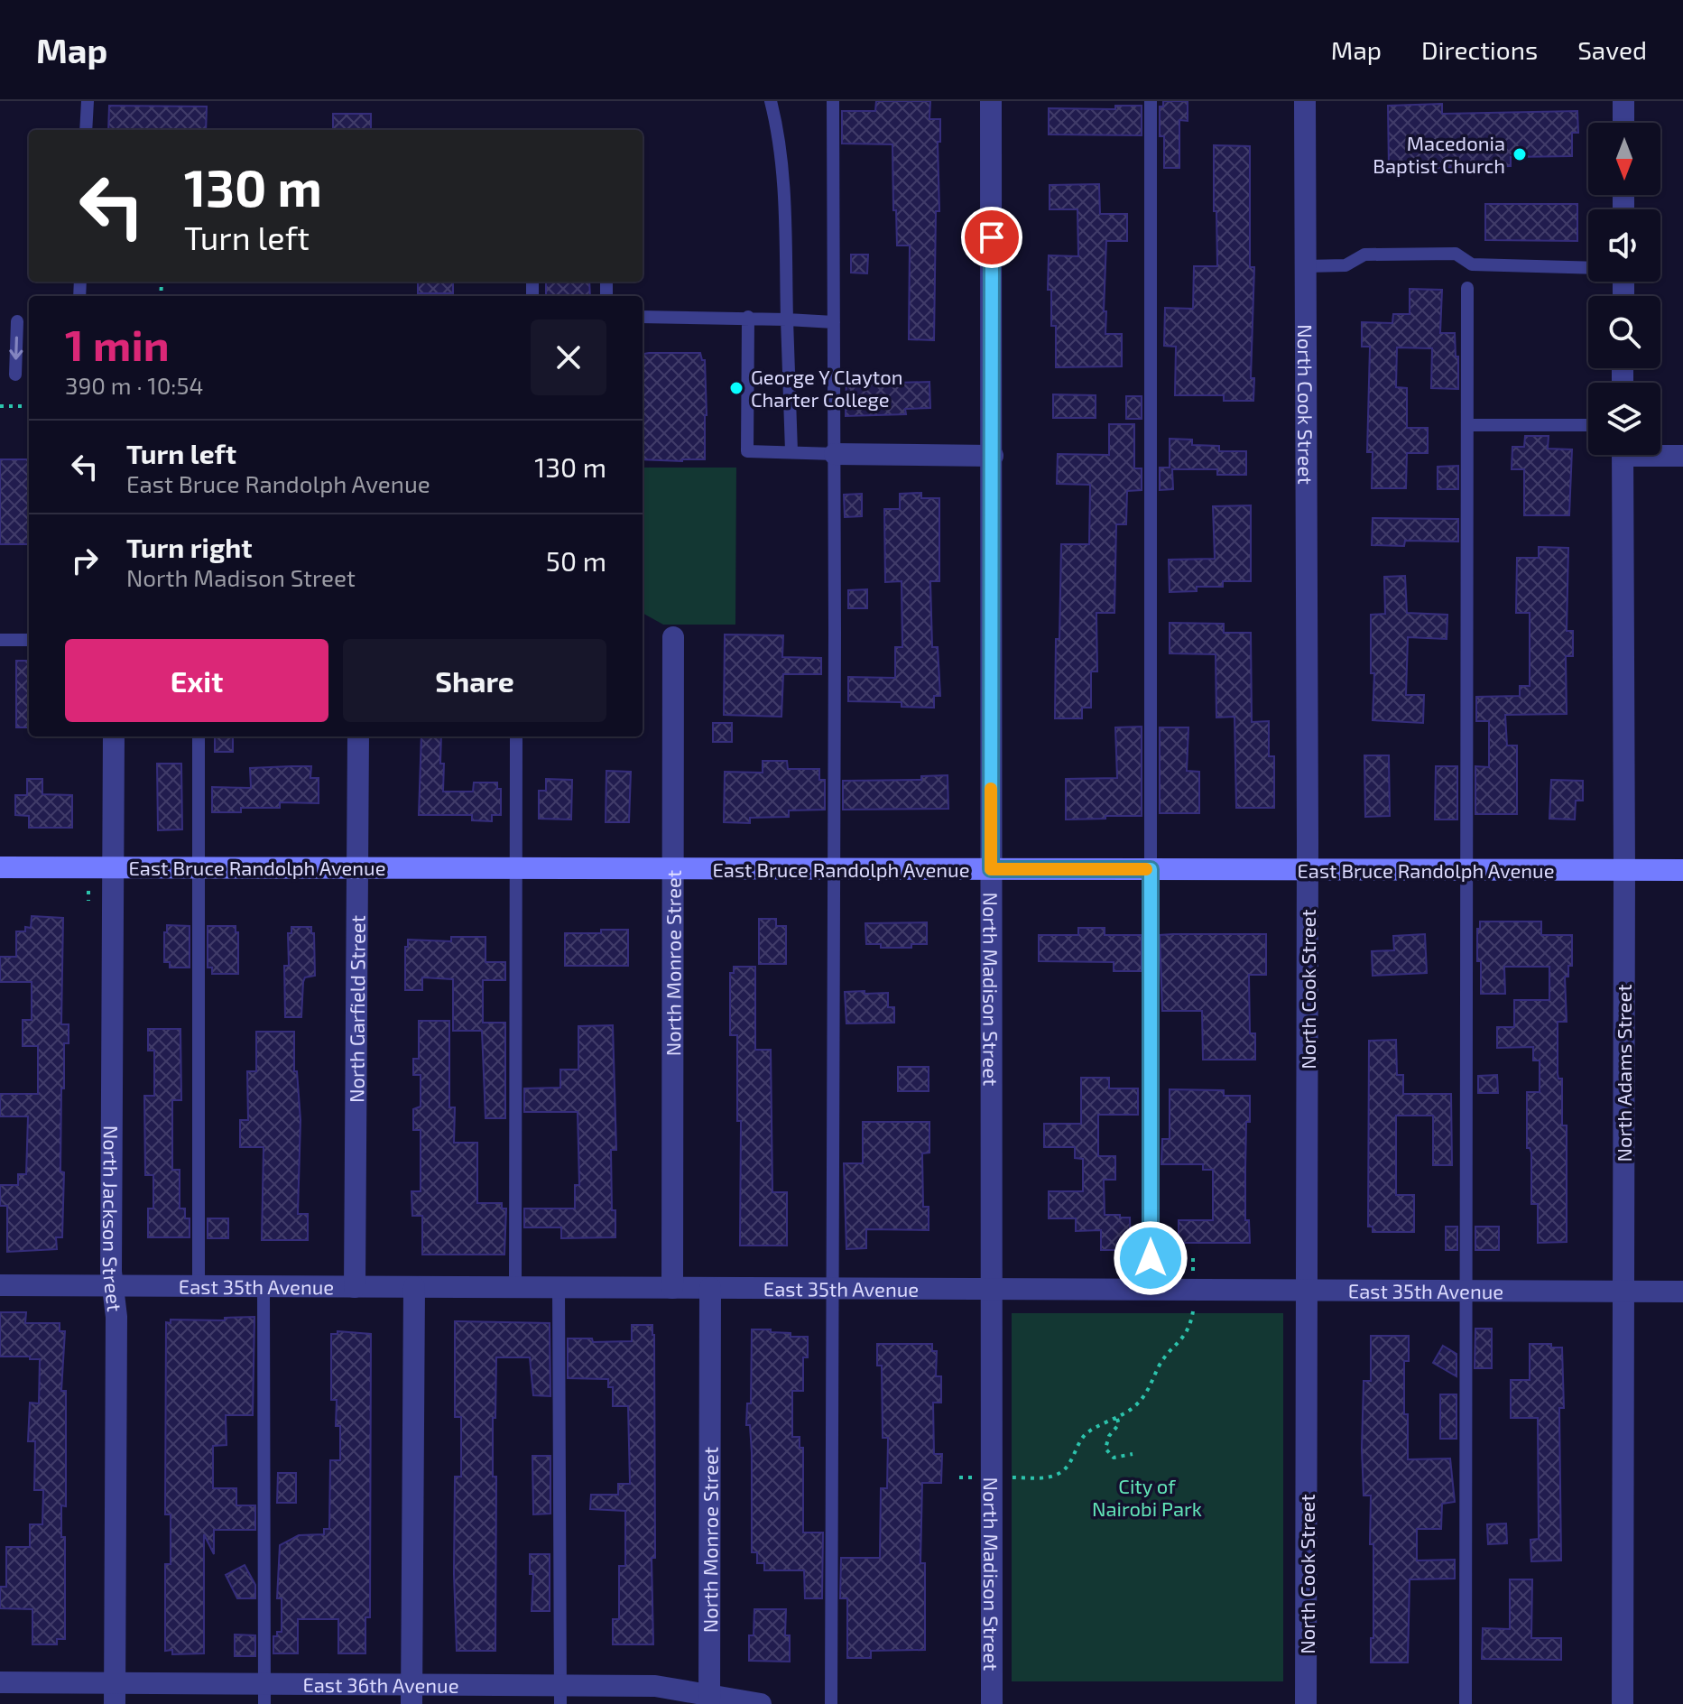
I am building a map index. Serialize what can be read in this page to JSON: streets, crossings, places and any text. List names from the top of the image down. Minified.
{"streets":{"street":["North Cook Street","East Bruce Randolph Avenue","North Monroe Street","North Madison Street","North Garfield Street","North Adams Street","North Jackson Street","East 35th Avenue","East 36th Avenue"]},"crossings":[["North Cook Street","East Bruce Randolph Avenue"],["North Cook Street","East 35th Avenue"],["East Bruce Randolph Avenue","North Monroe Street"],["East Bruce Randolph Avenue","North Madison Street"],["East Bruce Randolph Avenue","North Garfield Street"],["East Bruce Randolph Avenue","North Adams Street"],["East Bruce Randolph Avenue","North Jackson Street"],["North Monroe Street","East 35th Avenue"],["North Monroe Street","East 36th Avenue"],["North Madison Street","East 35th Avenue"],["North Garfield Street","East 35th Avenue"],["North Adams Street","East 35th Avenue"],["North Jackson Street","East 35th Avenue"],["North Jackson Street","East 36th Avenue"]],"parks":["City of Nairobi Park"],"places":["Macedonia Baptist Church","George Y Clayton Charter College"],"north":"bottom","page":{"header":"Map","nav":["Map","Directions","Saved"],"turn":["130 m","Turn left"],"heading":["1 min","390 m · 10:54"],"list":[{"name":"Turn left","note":"East Bruce Randolph Avenue","value":"130 m"},{"name":"Turn right","note":"North Madison Street","value":"50 m"}],"buttons":["Exit","Share"]}}
